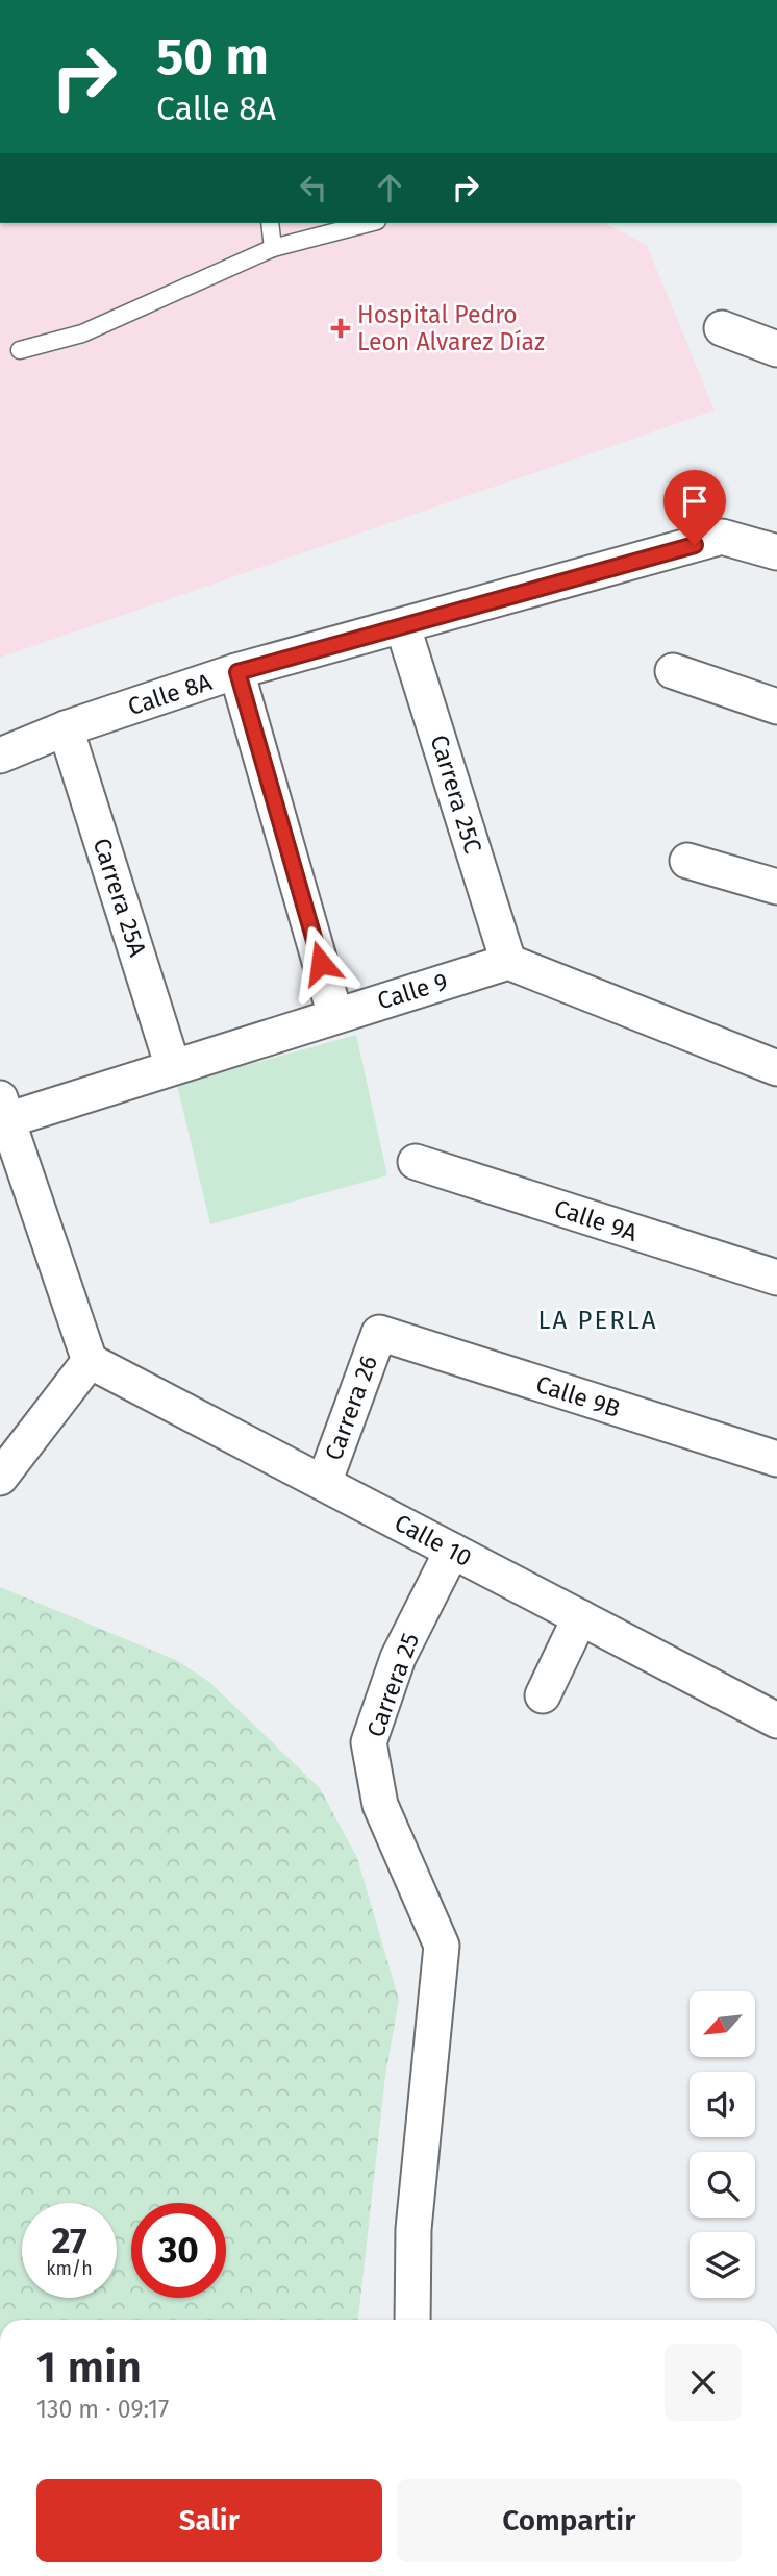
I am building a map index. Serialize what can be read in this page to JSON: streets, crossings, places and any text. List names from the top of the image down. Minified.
{"streets":{"street":["Calle 8A","Carrera 25C","Carrera 25A","Calle 9","Calle 9A","Calle 9B","Carrera 26","Calle 10","Carrera 25"]},"crossings":[["Calle 8A","Carrera 25C"],["Calle 8A","Carrera 25A"],["Carrera 25C","Calle 9"],["Carrera 25A","Calle 9"],["Calle 9B","Carrera 26"],["Carrera 26","Calle 10"],["Calle 10","Carrera 25"]],"districts":["LA PERLA"],"places":{"health":["Hospital Pedro Leon Alvarez Díaz"]},"north":"bottom left","page":{"turn":["50 m","Calle 8A"],"speed":"27 km/h","limit":"30","heading":["1 min","130 m · 09:17"],"buttons":["Salir","Compartir"]}}
